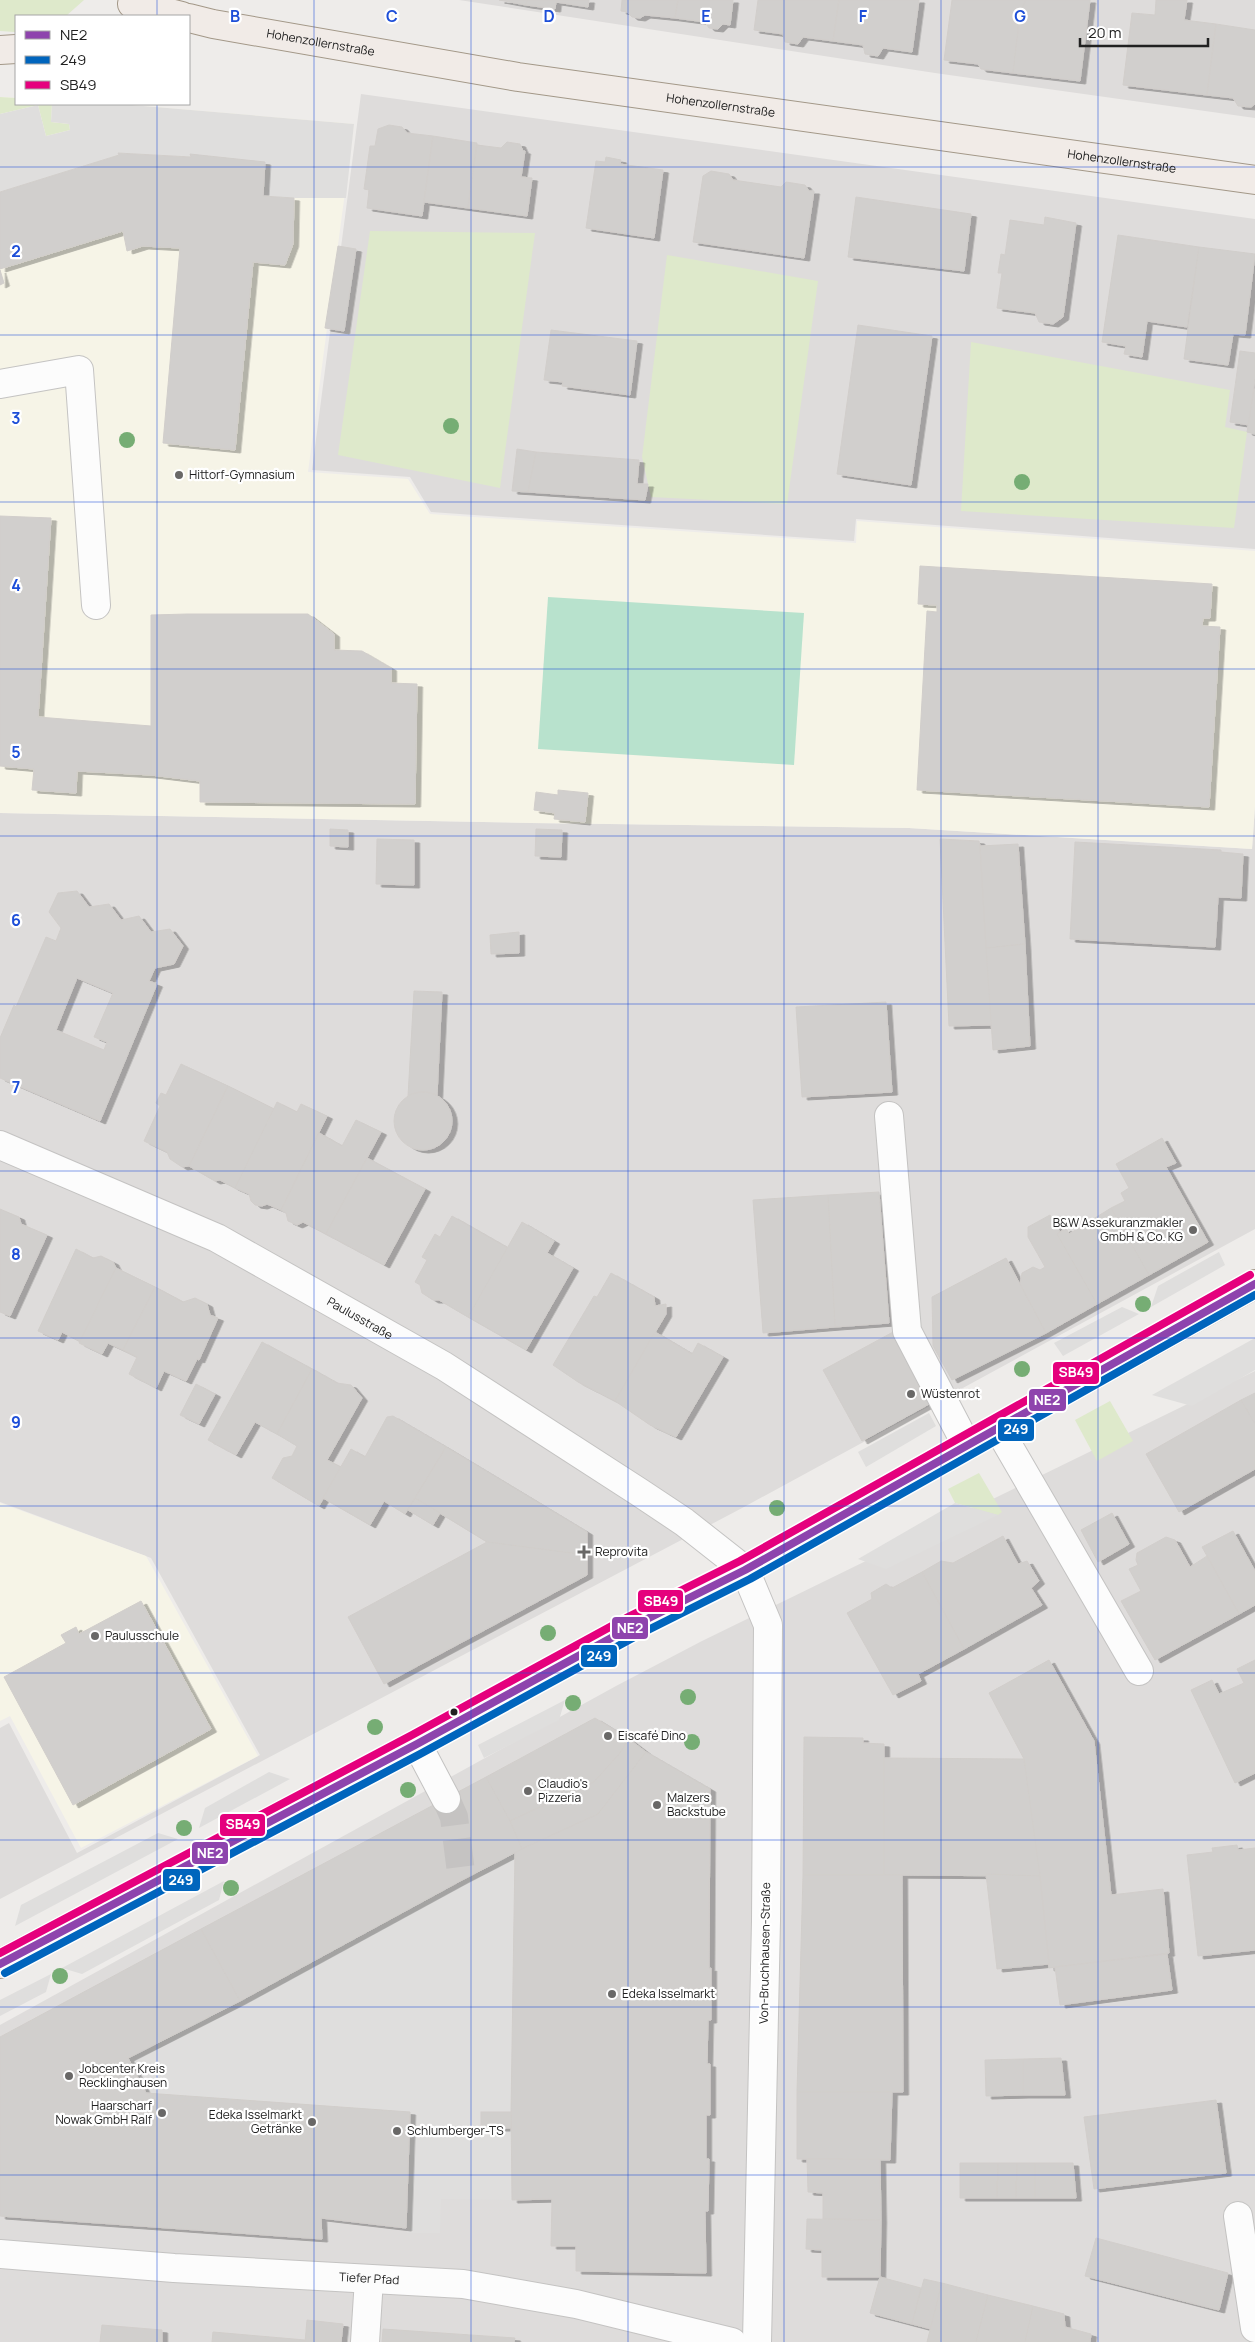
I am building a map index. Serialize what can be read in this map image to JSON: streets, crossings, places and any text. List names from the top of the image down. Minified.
{"streets":{"main road":["Hohenzollernstraße"],"street":["Paulusstraße","Von-Bruchhausen-Straße","Tiefer Pfad"]},"crossings":[["Paulusstraße","Von-Bruchhausen-Straße"]],"places":{"other":["Hittorf-Gymnasium","B&W Assekuranzmakler GmbH & Co. KG","Wüstenrot","Paulusschule","Eiscafé Dino","Claudio's Pizzeria","Malzers Backstube","Edeka Isselmarkt","Jobcenter Kreis Recklinghausen","Haarscharf Nowak GmbH Ralf","Edeka Isselmarkt Getränke","Schlumberger-TS"],"health":["Reprovita"]},"lines":["transit line SB49","transit line NE2","transit line 249"],"legend":["NE2","249","SB49"],"scale_bar":"20 m","grid":{"columns":["B","C","D","E","F","G"],"rows":["2","3","4","5","6","7","8","9"]}}
